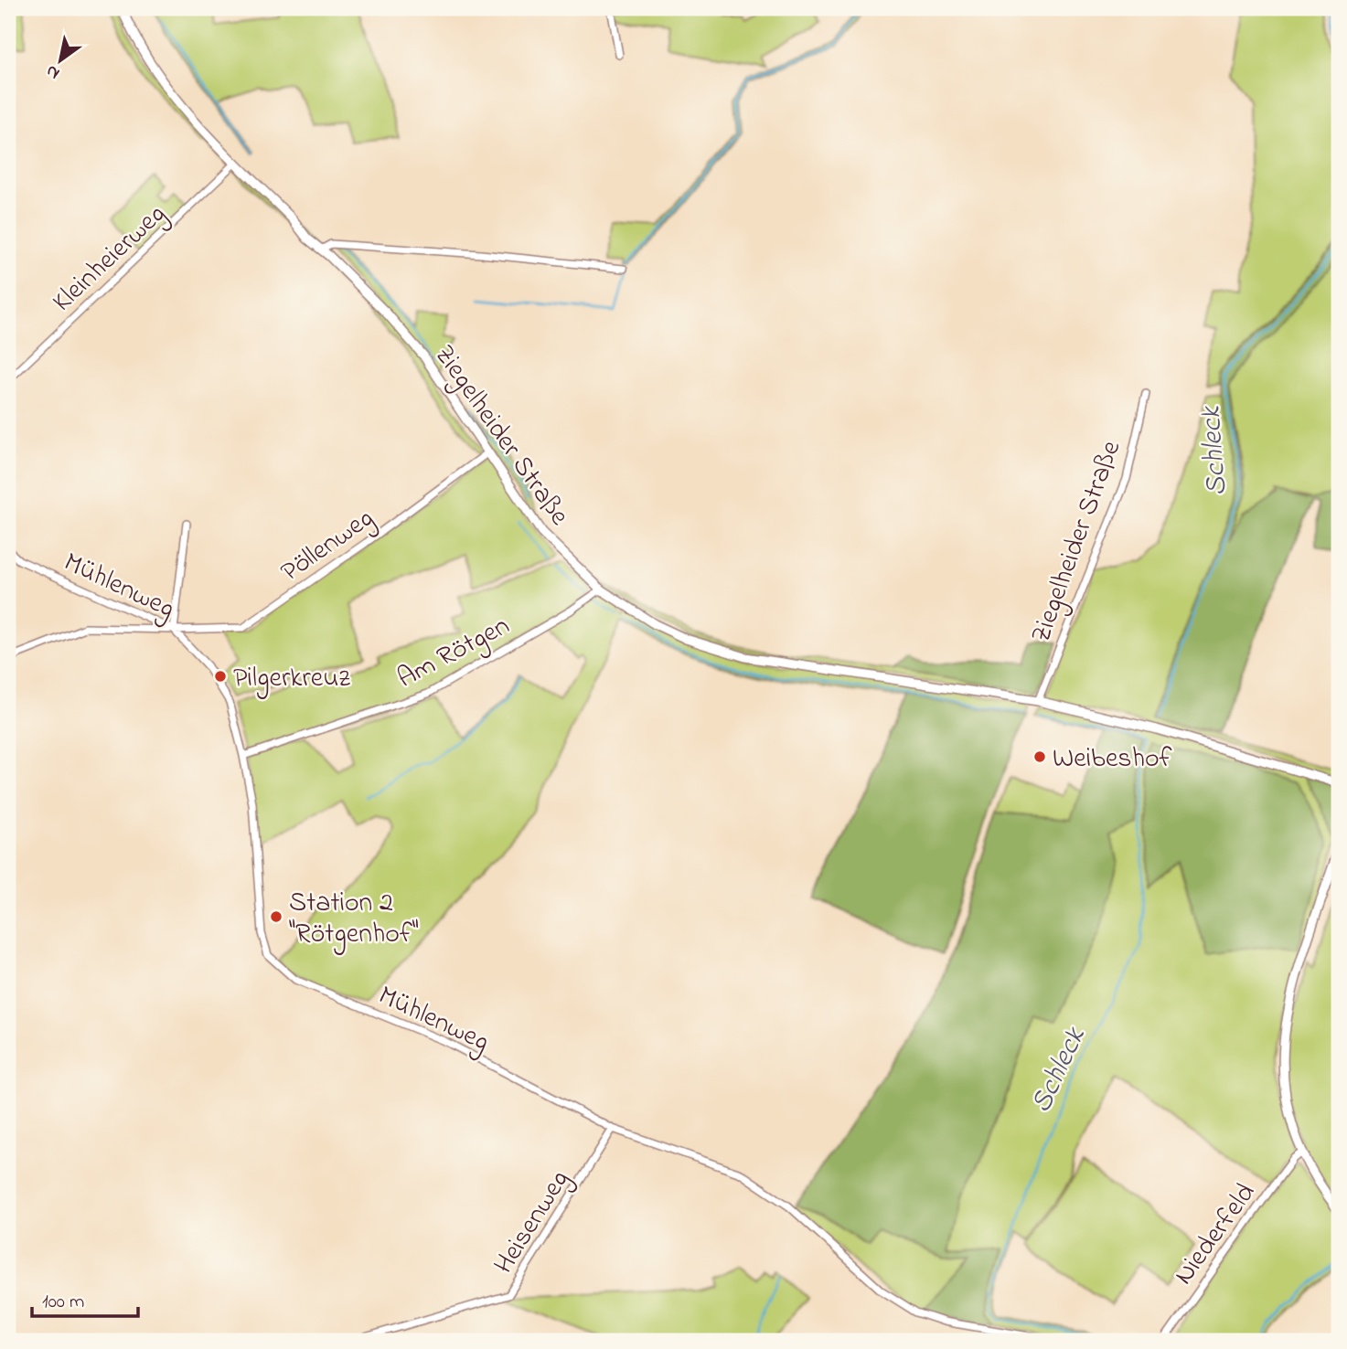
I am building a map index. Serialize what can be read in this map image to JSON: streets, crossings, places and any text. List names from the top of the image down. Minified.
{"streets":{"street":["Kleinheierweg","Ziegelheider Straße","Pöllenweg","Mühlenweg","Am Rötgen","Heisenweg","Niederfeld"]},"crossings":[["Kleinheierweg","Ziegelheider Straße"],["Ziegelheider Straße","Pöllenweg"],["Ziegelheider Straße","Am Rötgen"],["Pöllenweg","Mühlenweg"],["Mühlenweg","Am Rötgen"],["Mühlenweg","Heisenweg"]],"water":["Schleck"],"places":["Pilgerkreuz","Weibeshof","Station 2 \"Rötgenhof\""],"scale_bar":"100 m","north":"bottom left"}
